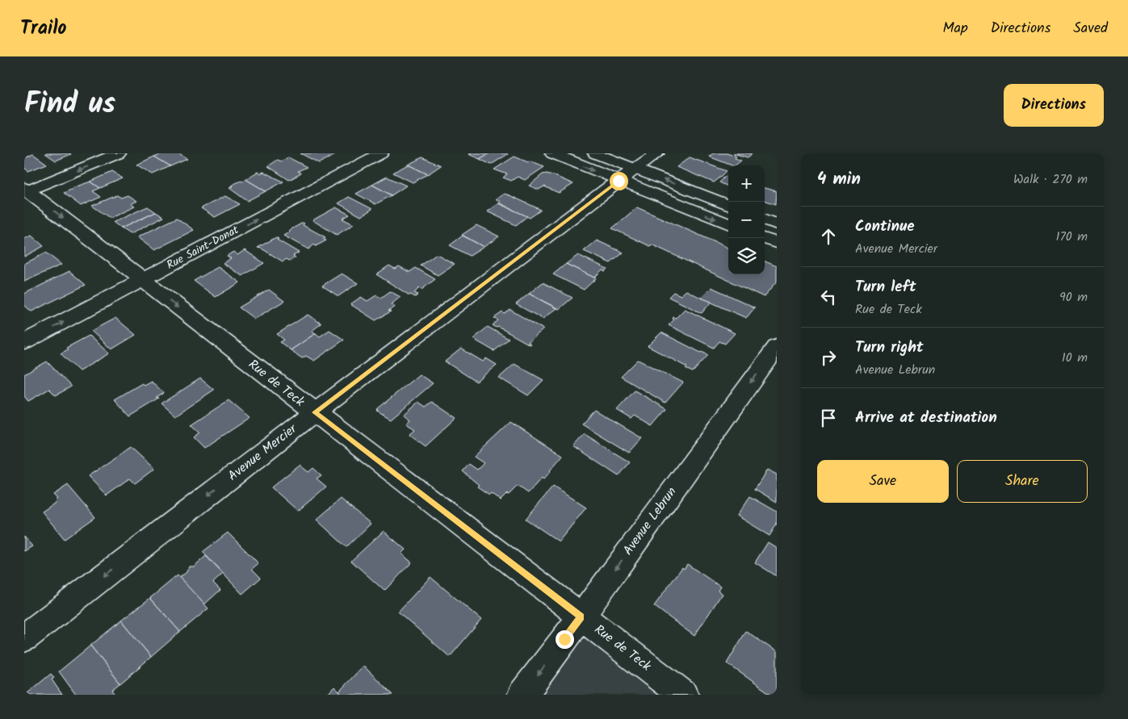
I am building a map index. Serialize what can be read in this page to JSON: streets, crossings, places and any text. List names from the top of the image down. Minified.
{"streets":{"street":["Rue Saint-Donat","Rue de Teck","Avenue Mercier","Avenue Lebrun"]},"crossings":[["Rue Saint-Donat","Rue de Teck"],["Rue de Teck","Avenue Mercier"],["Rue de Teck","Avenue Lebrun"]],"one_way":["Rue Saint-Donat","Rue de Teck","Avenue Mercier","Avenue Lebrun"],"page":{"header":"Trailo","nav":["Map","Directions","Saved"],"title":"Find us","buttons":["Directions",["Save","Share"]],"heading":["4 min","Walk · 270 m"],"map_buttons":["+","−"],"list":[["Continue","Avenue Mercier","170 m"],["Turn left","Rue de Teck","90 m"],["Turn right","Avenue Lebrun","10 m"],"Arrive at destination"]}}
